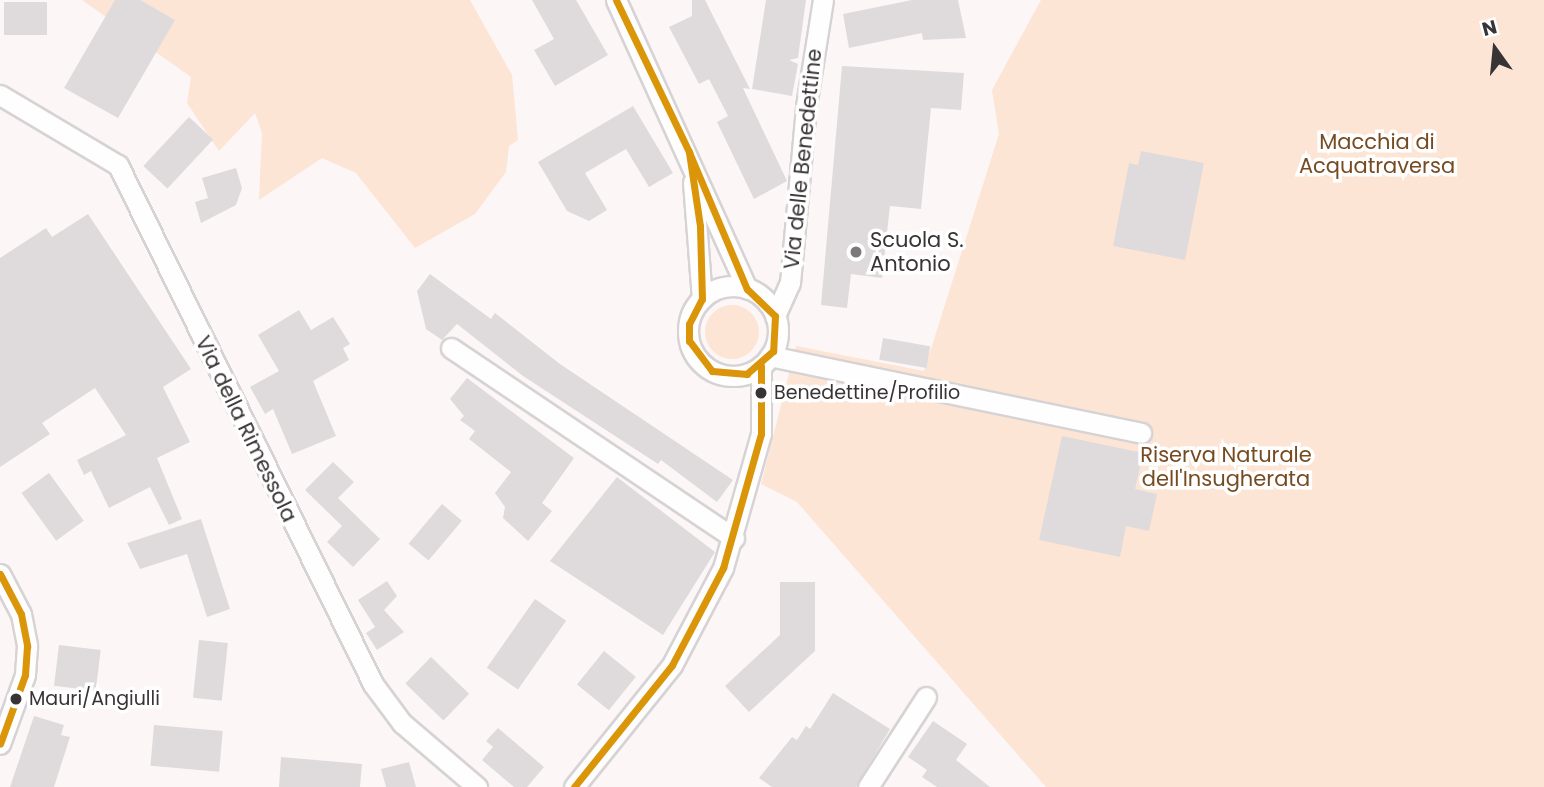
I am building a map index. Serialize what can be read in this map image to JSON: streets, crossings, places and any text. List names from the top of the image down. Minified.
{"streets":{"street":["Via delle Benedettine","Via della Rimessola"]},"parks":["Macchia di Acquatraversa","Riserva Naturale dell'Insugherata"],"places":["Scuola S. Antonio","Benedettine/Profilio","Mauri/Angiulli"],"north":"top"}
